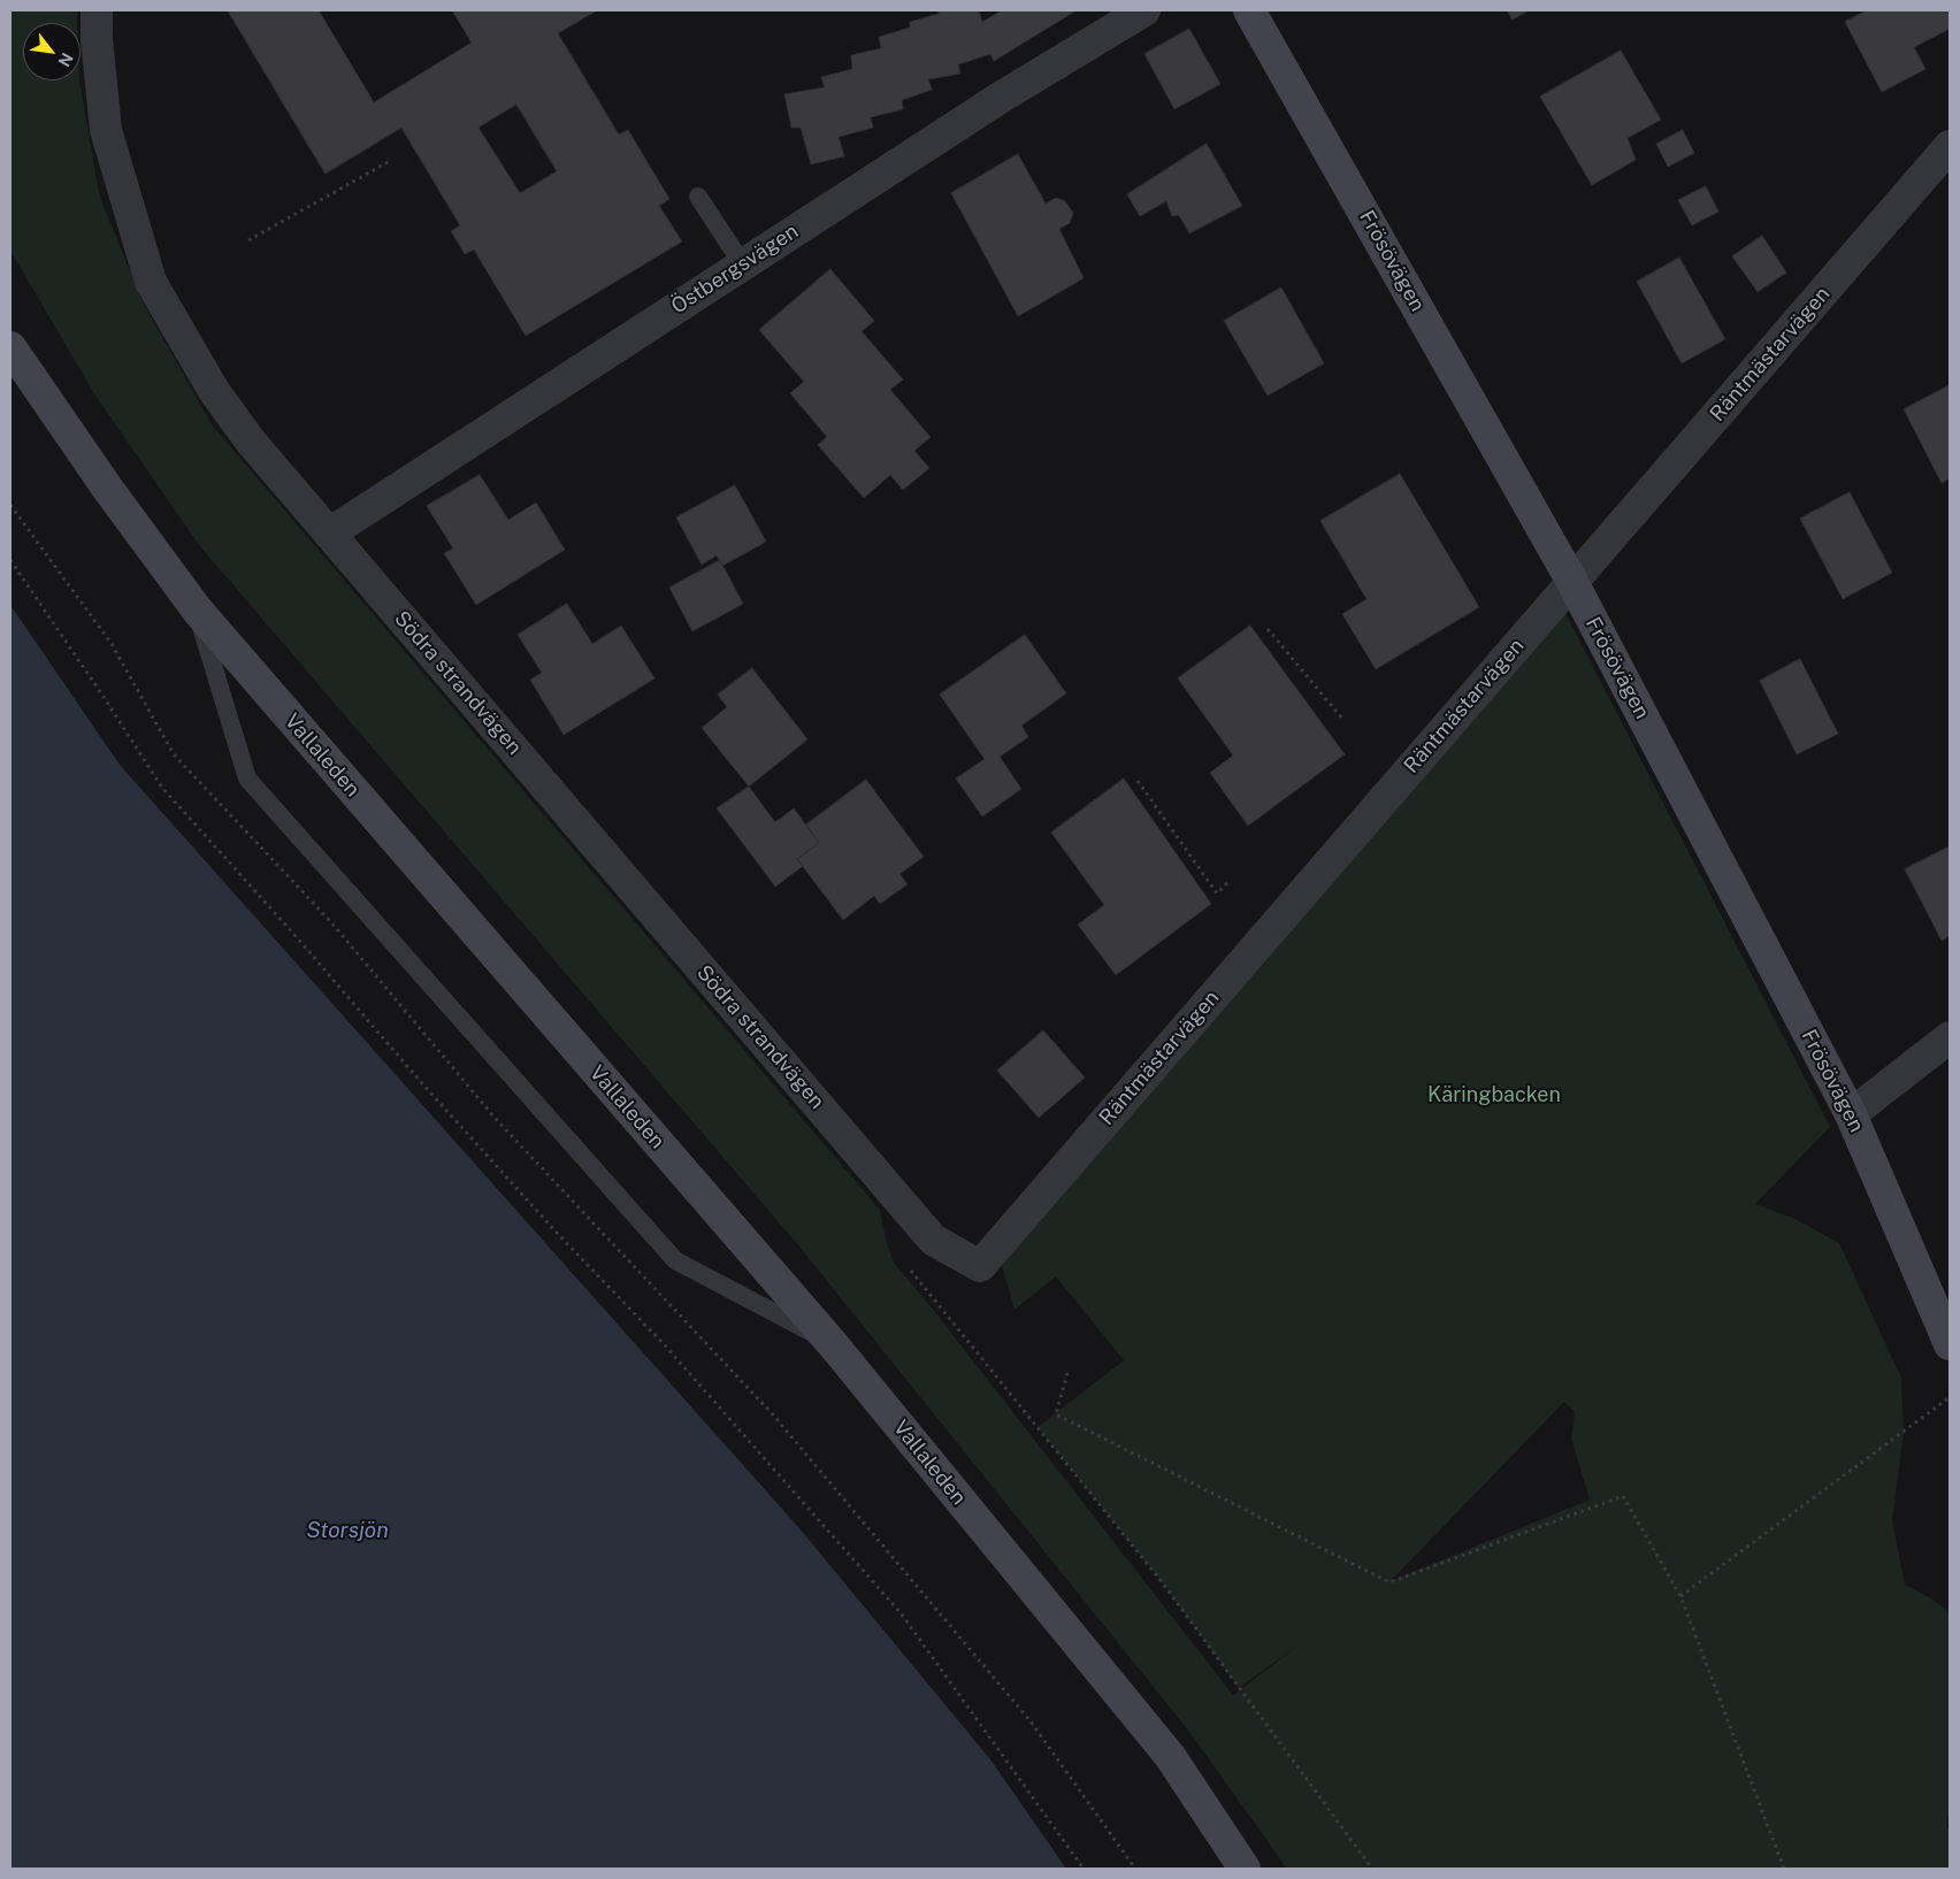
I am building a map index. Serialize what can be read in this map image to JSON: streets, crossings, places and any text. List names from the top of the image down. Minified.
{"streets":{"main road":["Frösövägen","Vallaleden"],"street":["Östbergsvägen","Räntmästarvägen","Södra strandvägen"]},"crossings":[["Frösövägen","Räntmästarvägen"],["Östbergsvägen","Södra strandvägen"],["Räntmästarvägen","Södra strandvägen"]],"water":["Storsjön"],"parks":["Käringbacken"],"north":"bottom right"}
